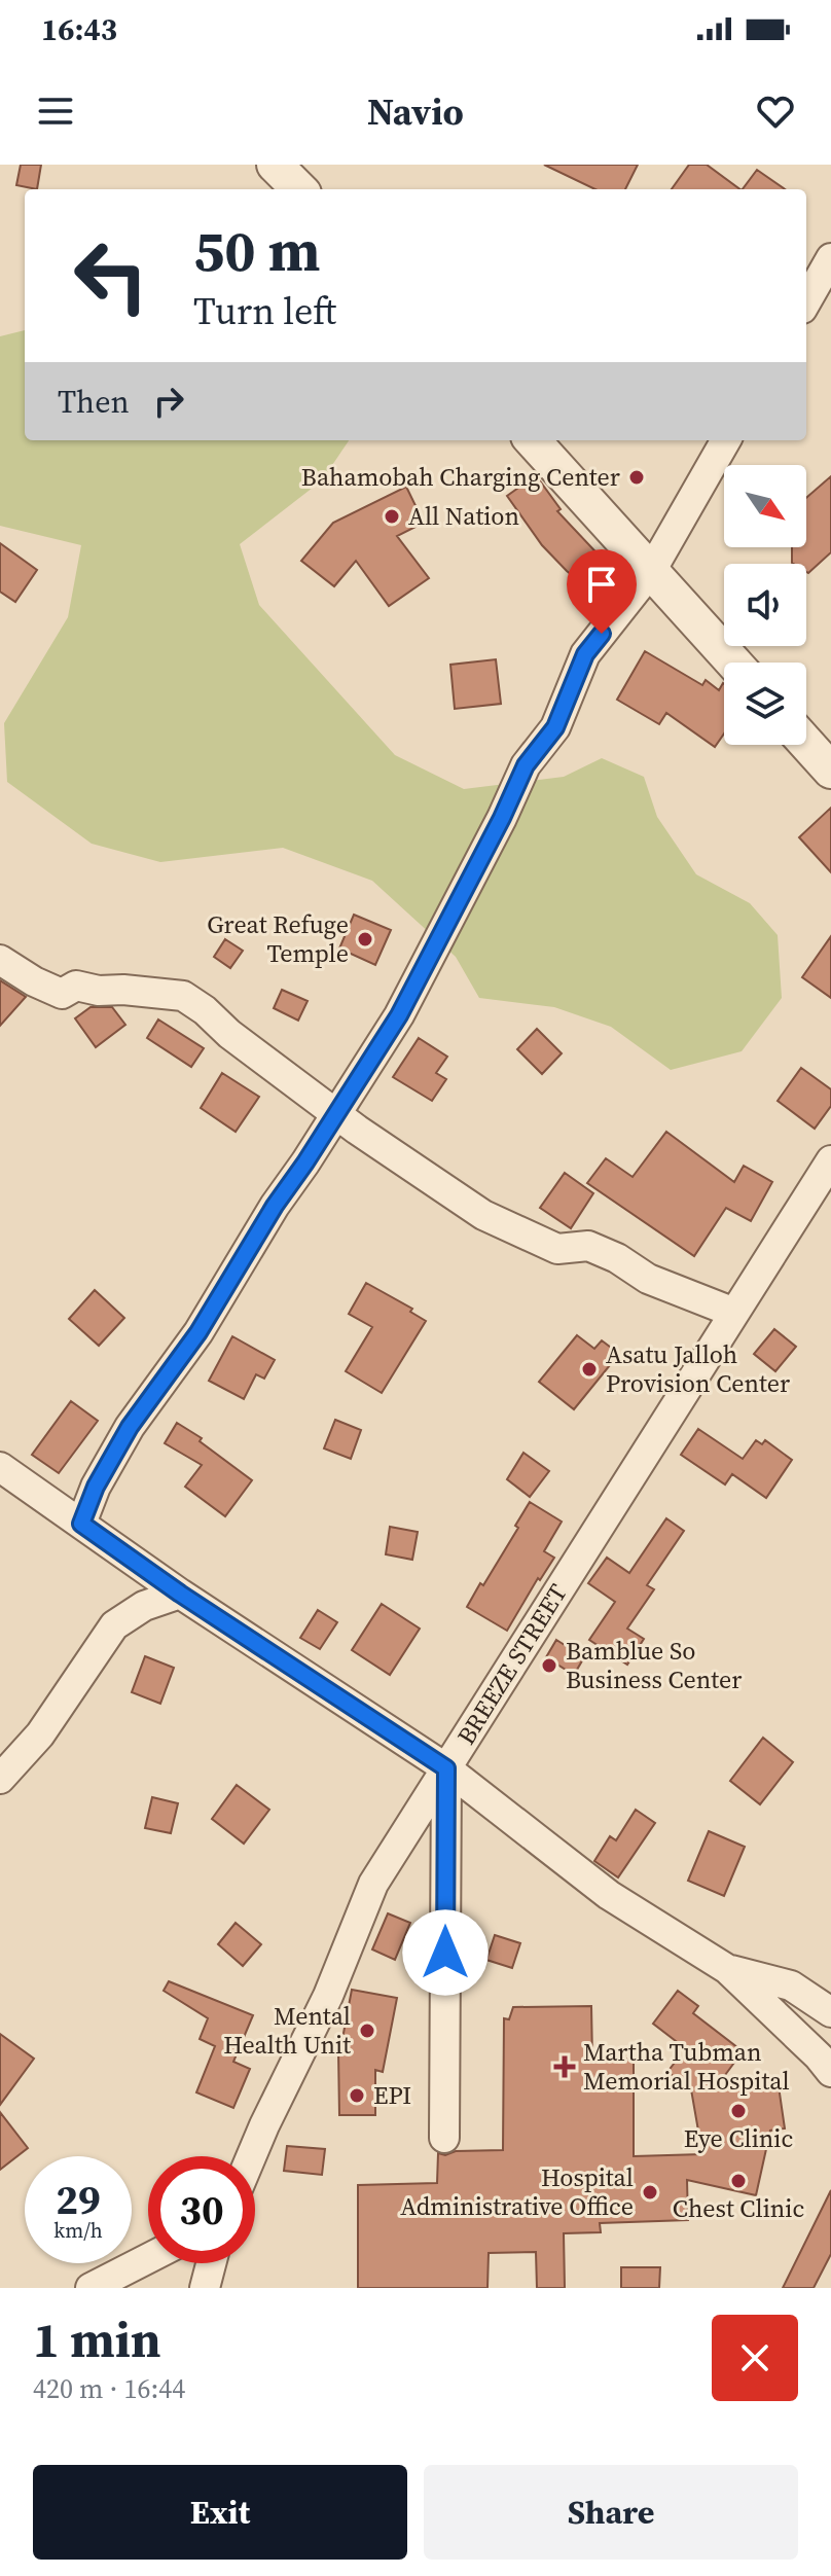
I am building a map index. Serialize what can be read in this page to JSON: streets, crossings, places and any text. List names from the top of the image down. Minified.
{"streets":{"street":["BREEZE STREET"]},"places":{"other":["Bahamobah Charging Center","All Nation","Great Refuge Temple","Asatu Jalloh Provision Center","Bamblue So Business Center","Mental Health Unit","EPI","Eye Clinic","Chest Clinic","Hospital Administrative Office"],"health":["Martha Tubman Memorial Hospital"]},"north":"bottom right","page":{"status":"16:43","header":"Navio","turn":["50 m","Turn left"],"then":"Then","speed":"29 km/h","limit":"30","heading":["1 min","420 m · 16:44"],"buttons":["Exit","Share"]}}
